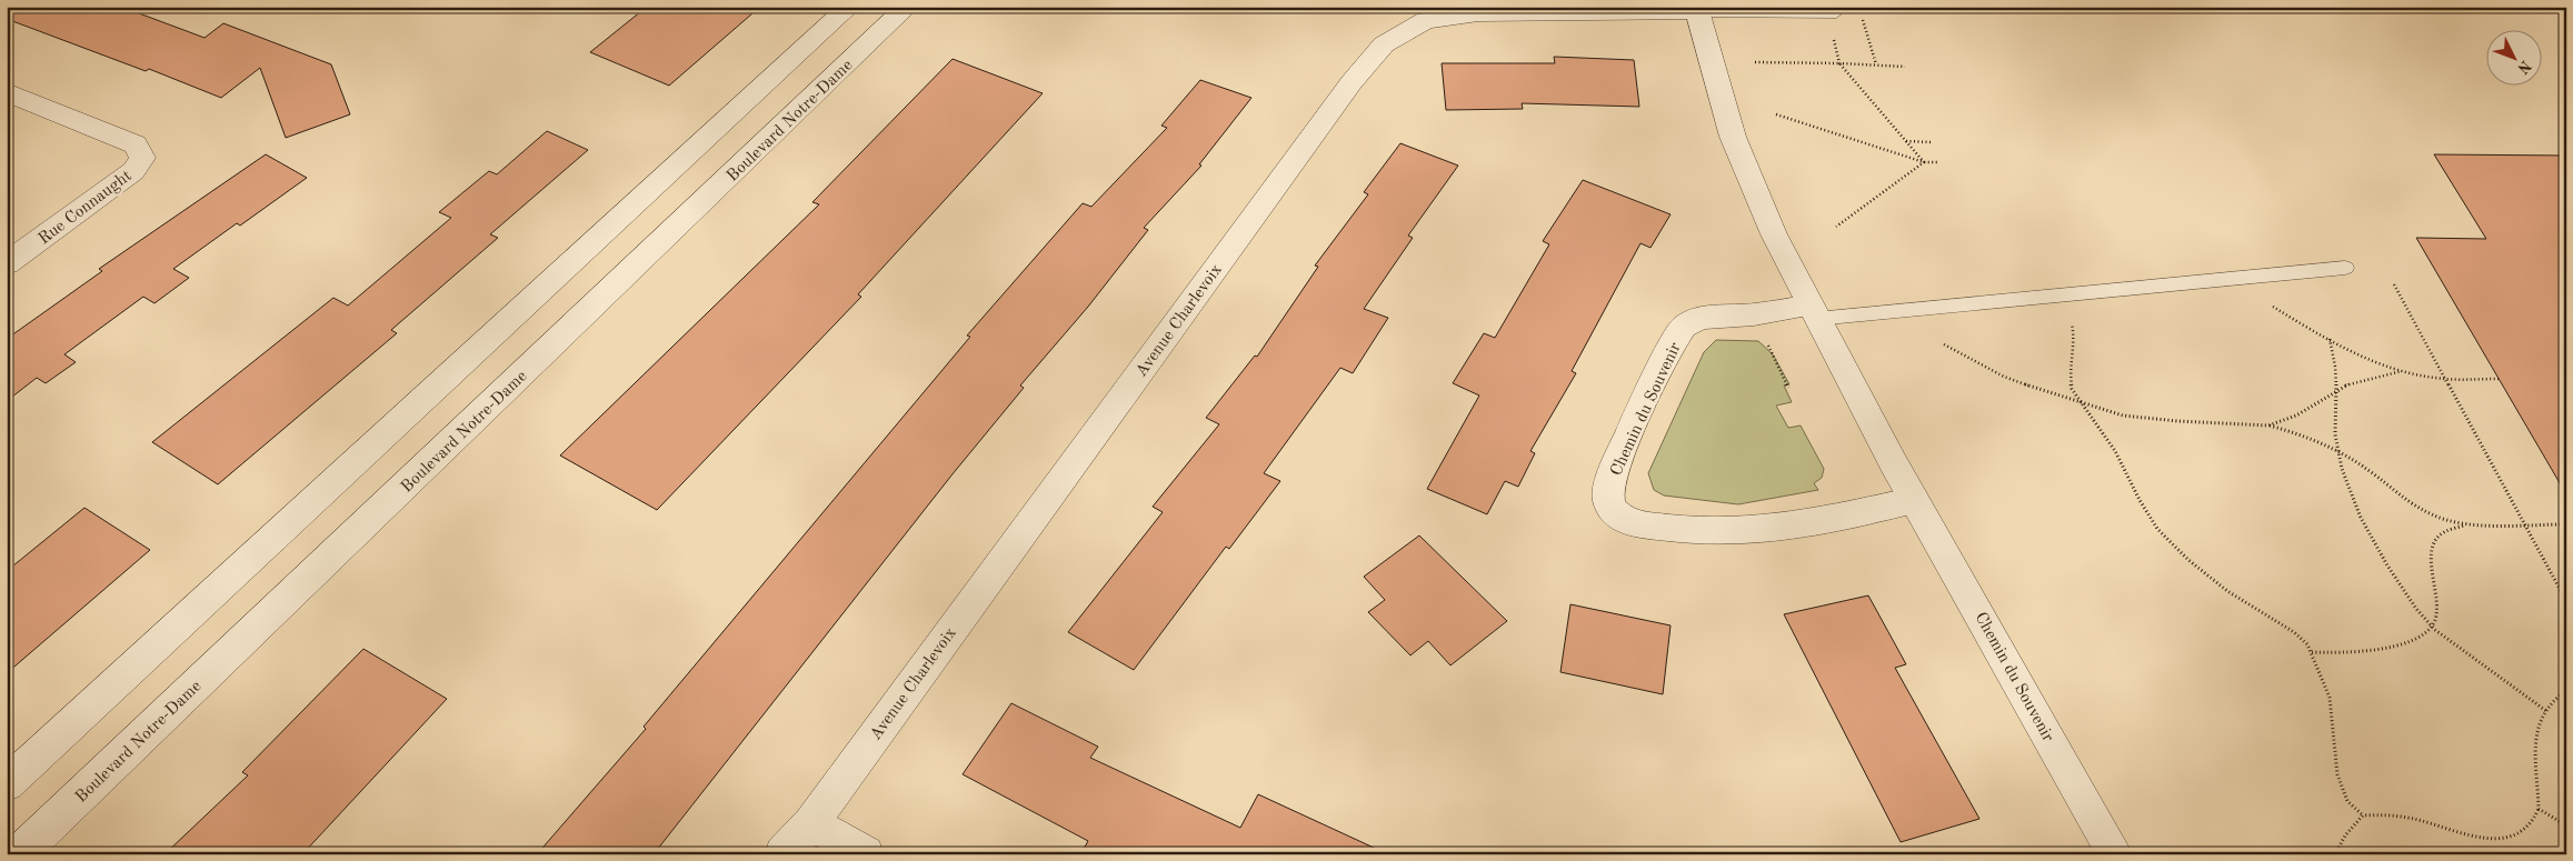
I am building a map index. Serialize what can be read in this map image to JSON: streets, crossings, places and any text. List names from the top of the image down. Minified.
{"streets":{"street":["Boulevard Notre-Dame","Rue Connaught","Avenue Charlevoix","Chemin du Souvenir"]},"crossings":[["Avenue Charlevoix","Chemin du Souvenir"]],"north":"bottom right"}
